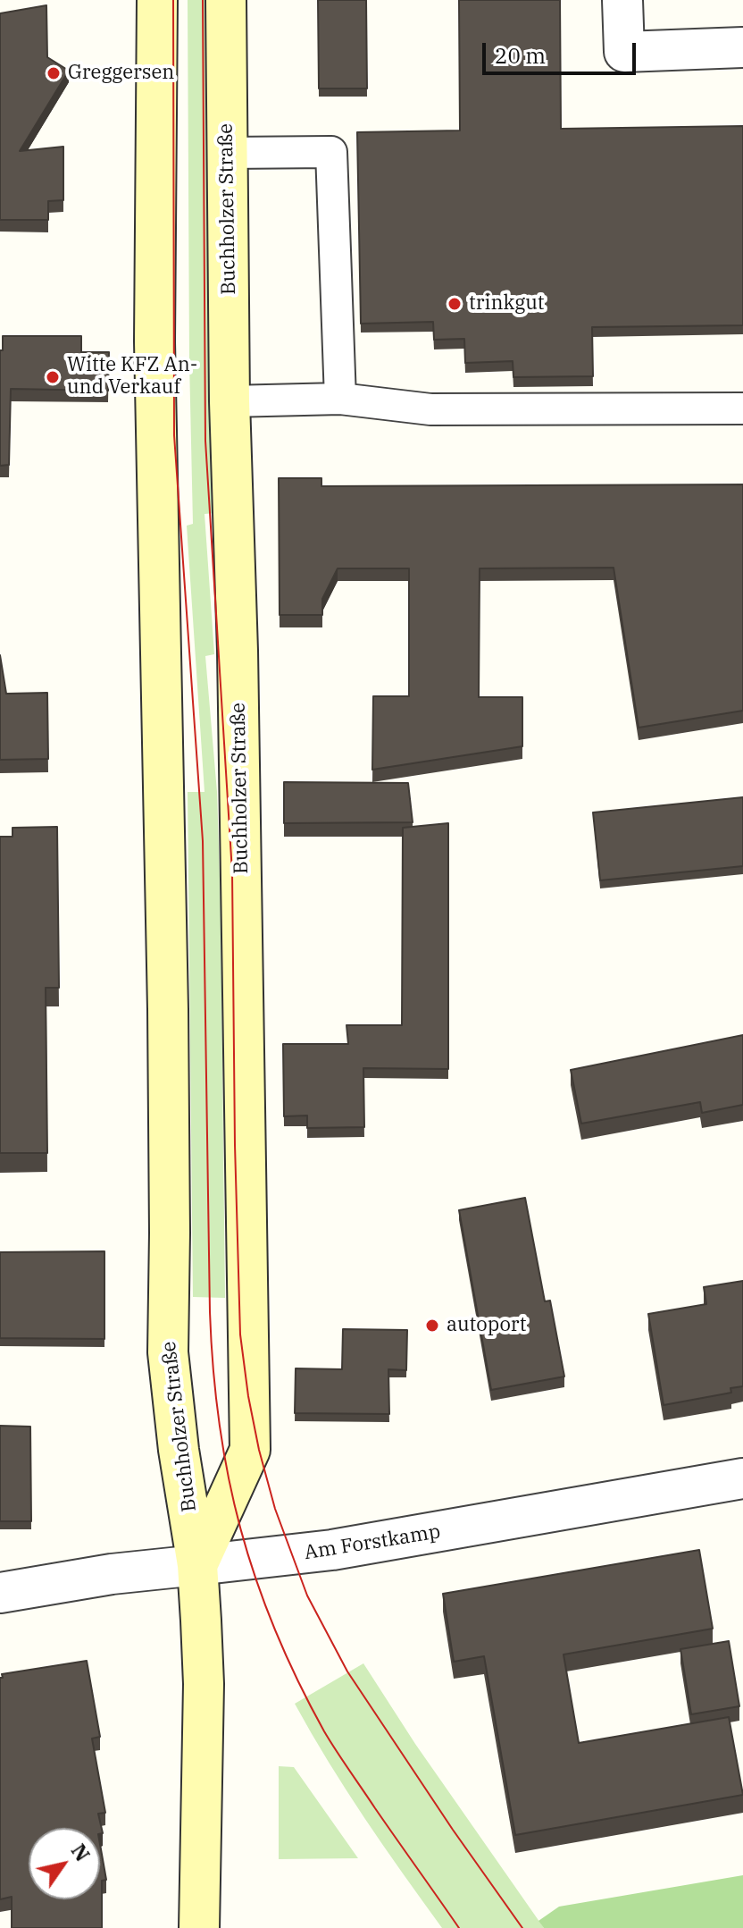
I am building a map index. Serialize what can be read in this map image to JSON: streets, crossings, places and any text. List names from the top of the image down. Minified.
{"streets":{"main road":["Buchholzer Straße"],"street":["Am Forstkamp"]},"crossings":[["Buchholzer Straße","Am Forstkamp"]],"places":["Greggersen","trinkgut","Witte KFZ An- und Verkauf","autoport"],"scale_bar":"20 m","north":"top right"}
